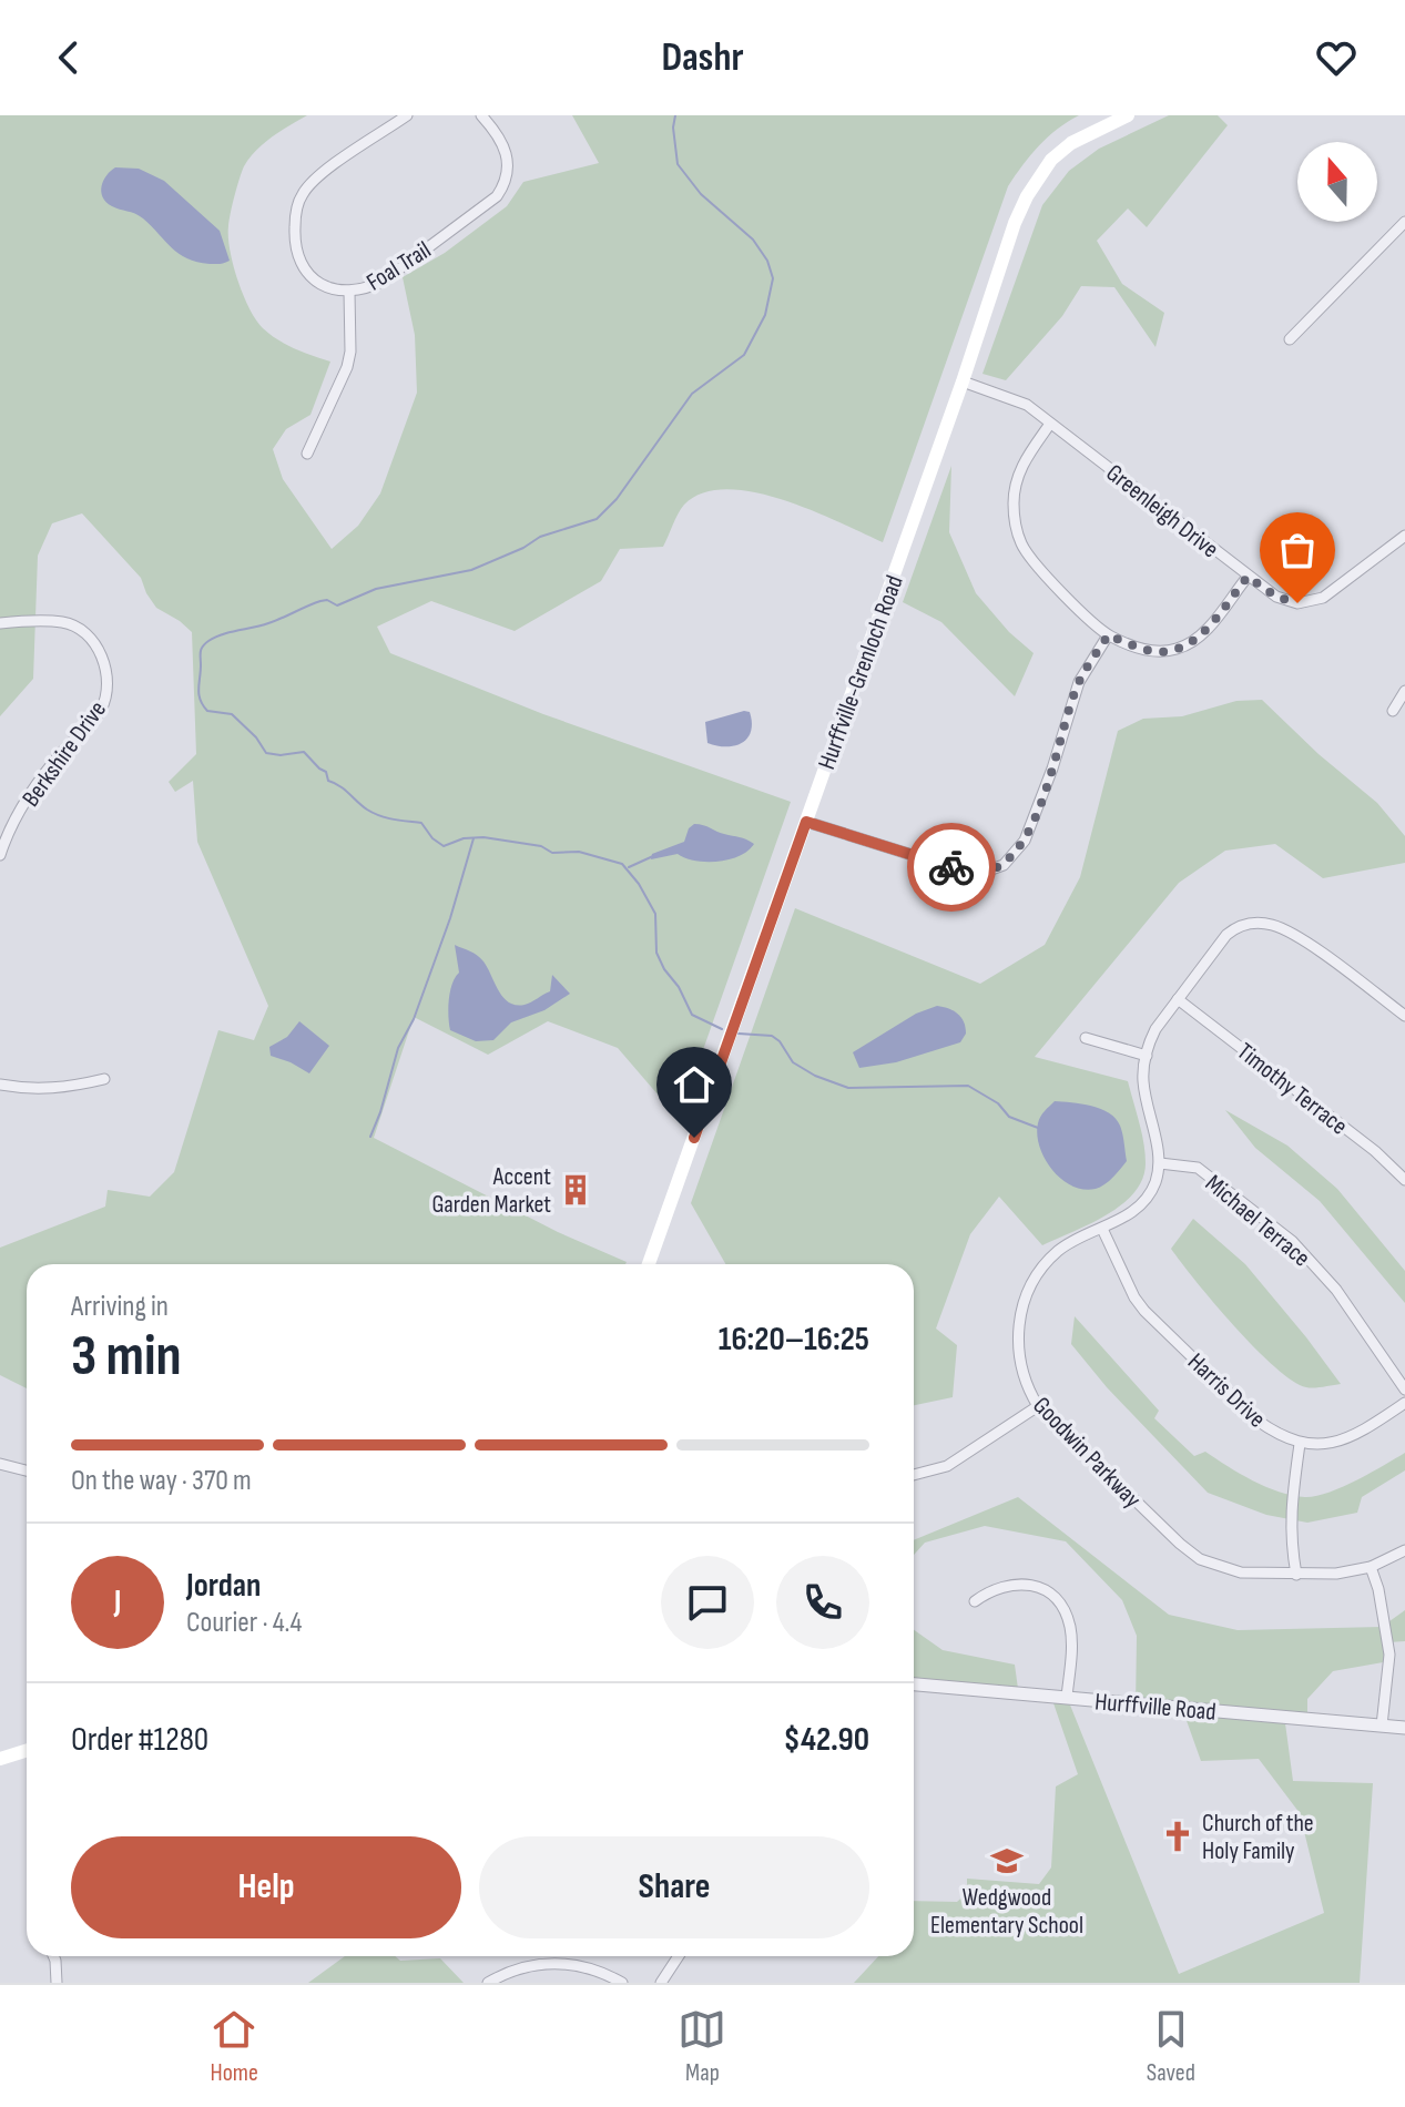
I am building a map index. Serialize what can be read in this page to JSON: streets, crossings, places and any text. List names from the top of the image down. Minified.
{"streets":{"main road":["Hurffville-Grenloch Road"],"street":["Foal Trail","Greenleigh Drive","Berkshire Drive","Timothy Terrace","Michael Terrace","Harris Drive","Goodwin Parkway","Hurffville Road"]},"crossings":[["Greenleigh Drive","Hurffville-Grenloch Road"],["Michael Terrace","Goodwin Parkway"],["Harris Drive","Goodwin Parkway"]],"places":{"building":["Accent Garden Market"],"church":["Church of the Holy Family"],"school or university":["Wedgwood Elementary School"]},"north":"top","page":{"header":"Dashr","heading":["3 min","Arriving in","16:20–16:25"],"panel":["Jordan","Courier · 4.4","Order #1280","$42.90"],"bar":"On the way · 370 m","round":"J","buttons":["Help","Share"],"tabs":["Home","Map","Saved"]}}
